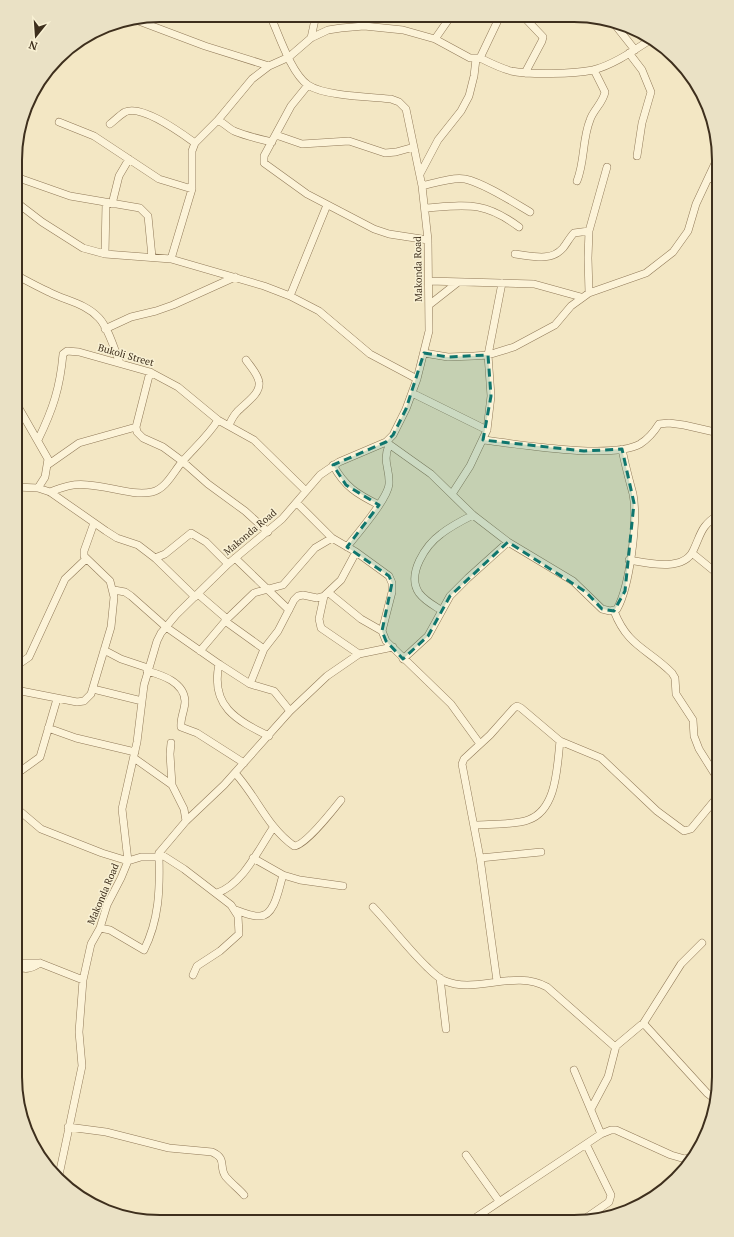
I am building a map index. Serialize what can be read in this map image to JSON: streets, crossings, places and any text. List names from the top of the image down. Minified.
{"streets":{"street":["Makonda Road","Bukoli Street"]},"crossings":[["Makonda Road","Bukoli Street"]],"north":"bottom"}
